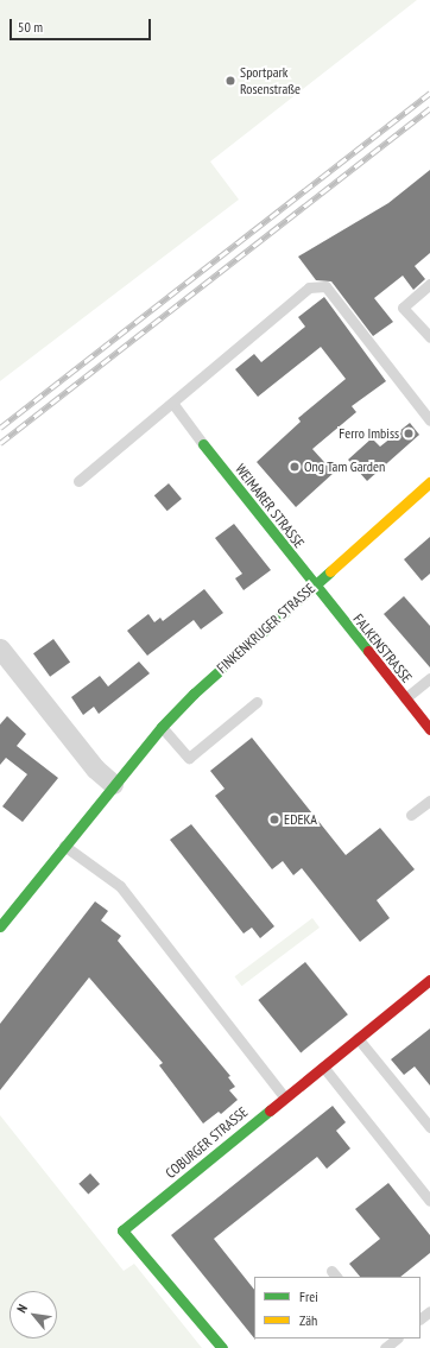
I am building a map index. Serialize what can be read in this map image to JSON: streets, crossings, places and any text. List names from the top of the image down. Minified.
{"streets":{"street":["WEIMARER STRASSE","FINKENKRUGER STRASSE","FALKENSTRASSE","COBURGER STRASSE"]},"crossings":[["WEIMARER STRASSE","FINKENKRUGER STRASSE"],["WEIMARER STRASSE","FALKENSTRASSE"],["FINKENKRUGER STRASSE","FALKENSTRASSE"]],"places":["Sportpark Rosenstraße","Ferro Imbiss","Ong Tam Garden","EDEKA"],"legend":["Frei","Zäh"],"scale_bar":"50 m","north":"top left"}
